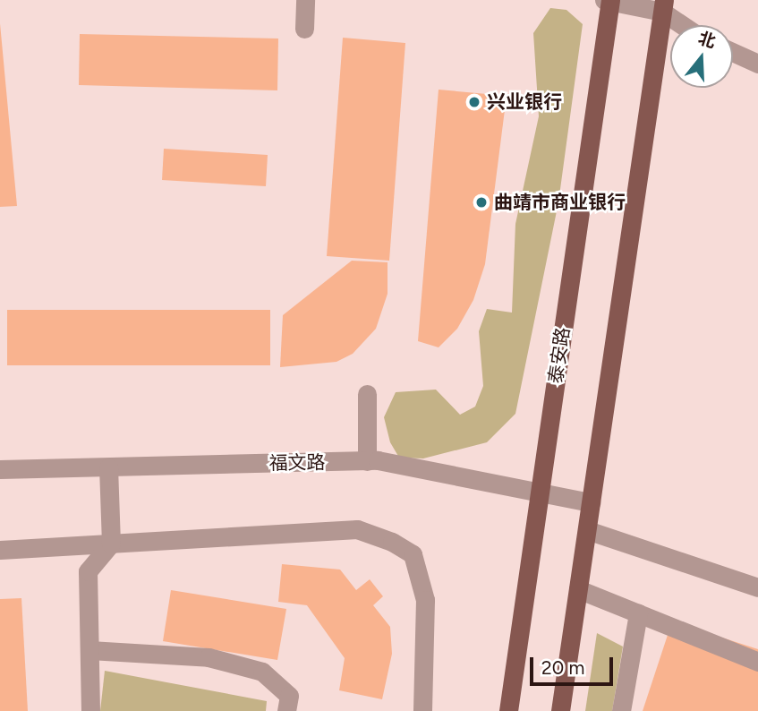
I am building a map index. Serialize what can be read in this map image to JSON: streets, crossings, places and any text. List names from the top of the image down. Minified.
{"streets":{"main road":["泰安路"],"street":["福文路"]},"crossings":[["泰安路","福文路"]],"places":["兴业银行","曲靖市商业银行"],"scale_bar":"20 m","north":"top"}
